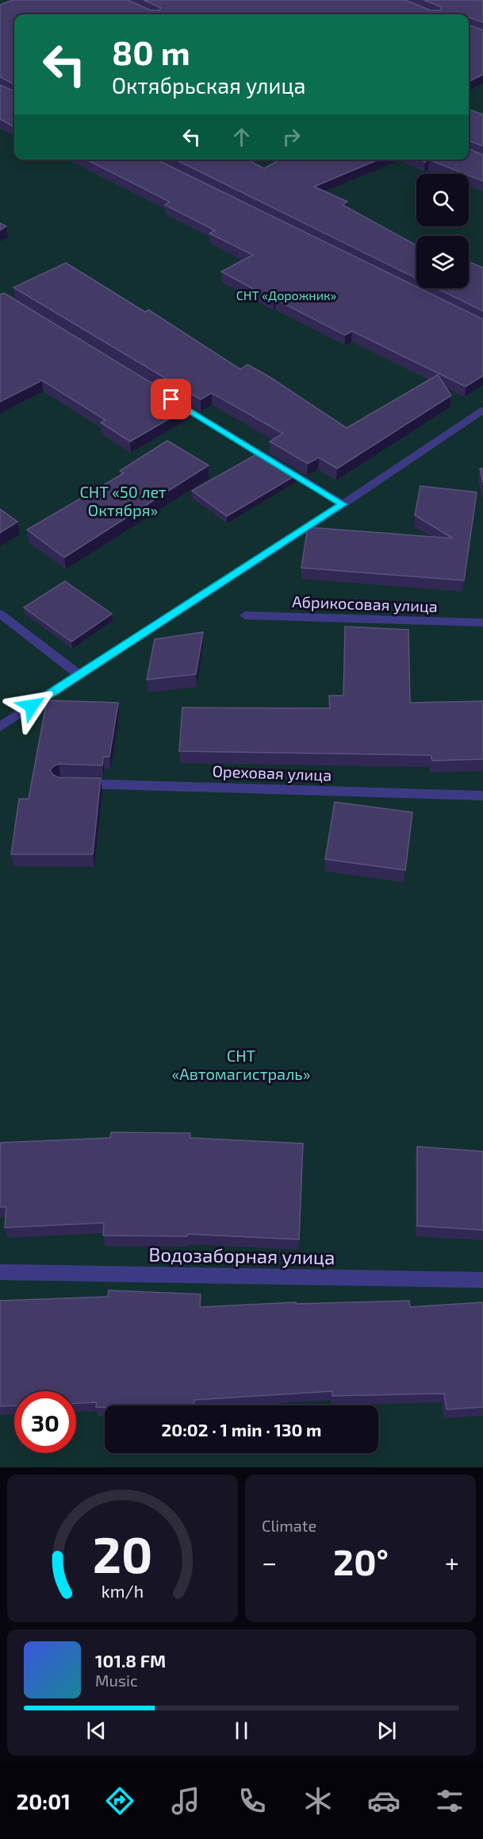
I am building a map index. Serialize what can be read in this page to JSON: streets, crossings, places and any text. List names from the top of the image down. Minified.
{"streets":{"street":["Абрикосовая улица","Ореховая улица","Водозаборная улица"]},"parks":["СНТ «Дорожник»","СНТ «50 лет Октября»","СНТ «Автомагистраль»"],"page":{"turn":["80 m","Октябрьская улица"],"limit":"30","trip":"20:02 · 1 min · 130 m","tile":"Climate","heat":["−","20°","+"],"song":["101.8 FM","Music"],"tabs":"20:01","gauge":["20","km/h"]}}
